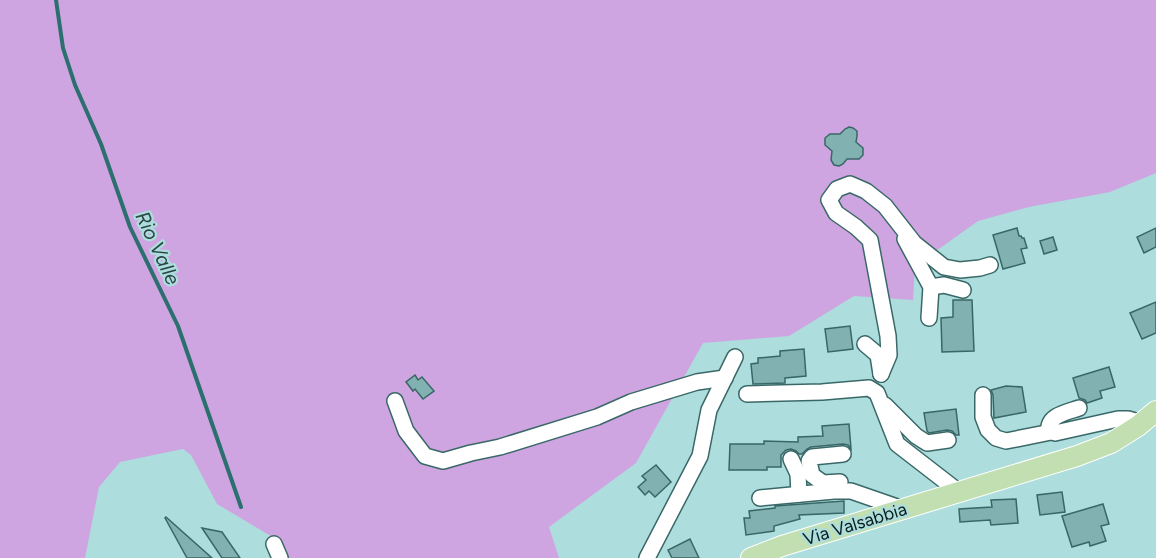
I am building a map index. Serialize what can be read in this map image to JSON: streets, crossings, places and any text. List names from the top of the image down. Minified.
{"streets":{"main road":["Via Valsabbia"]},"water":["Rio Valle"]}
